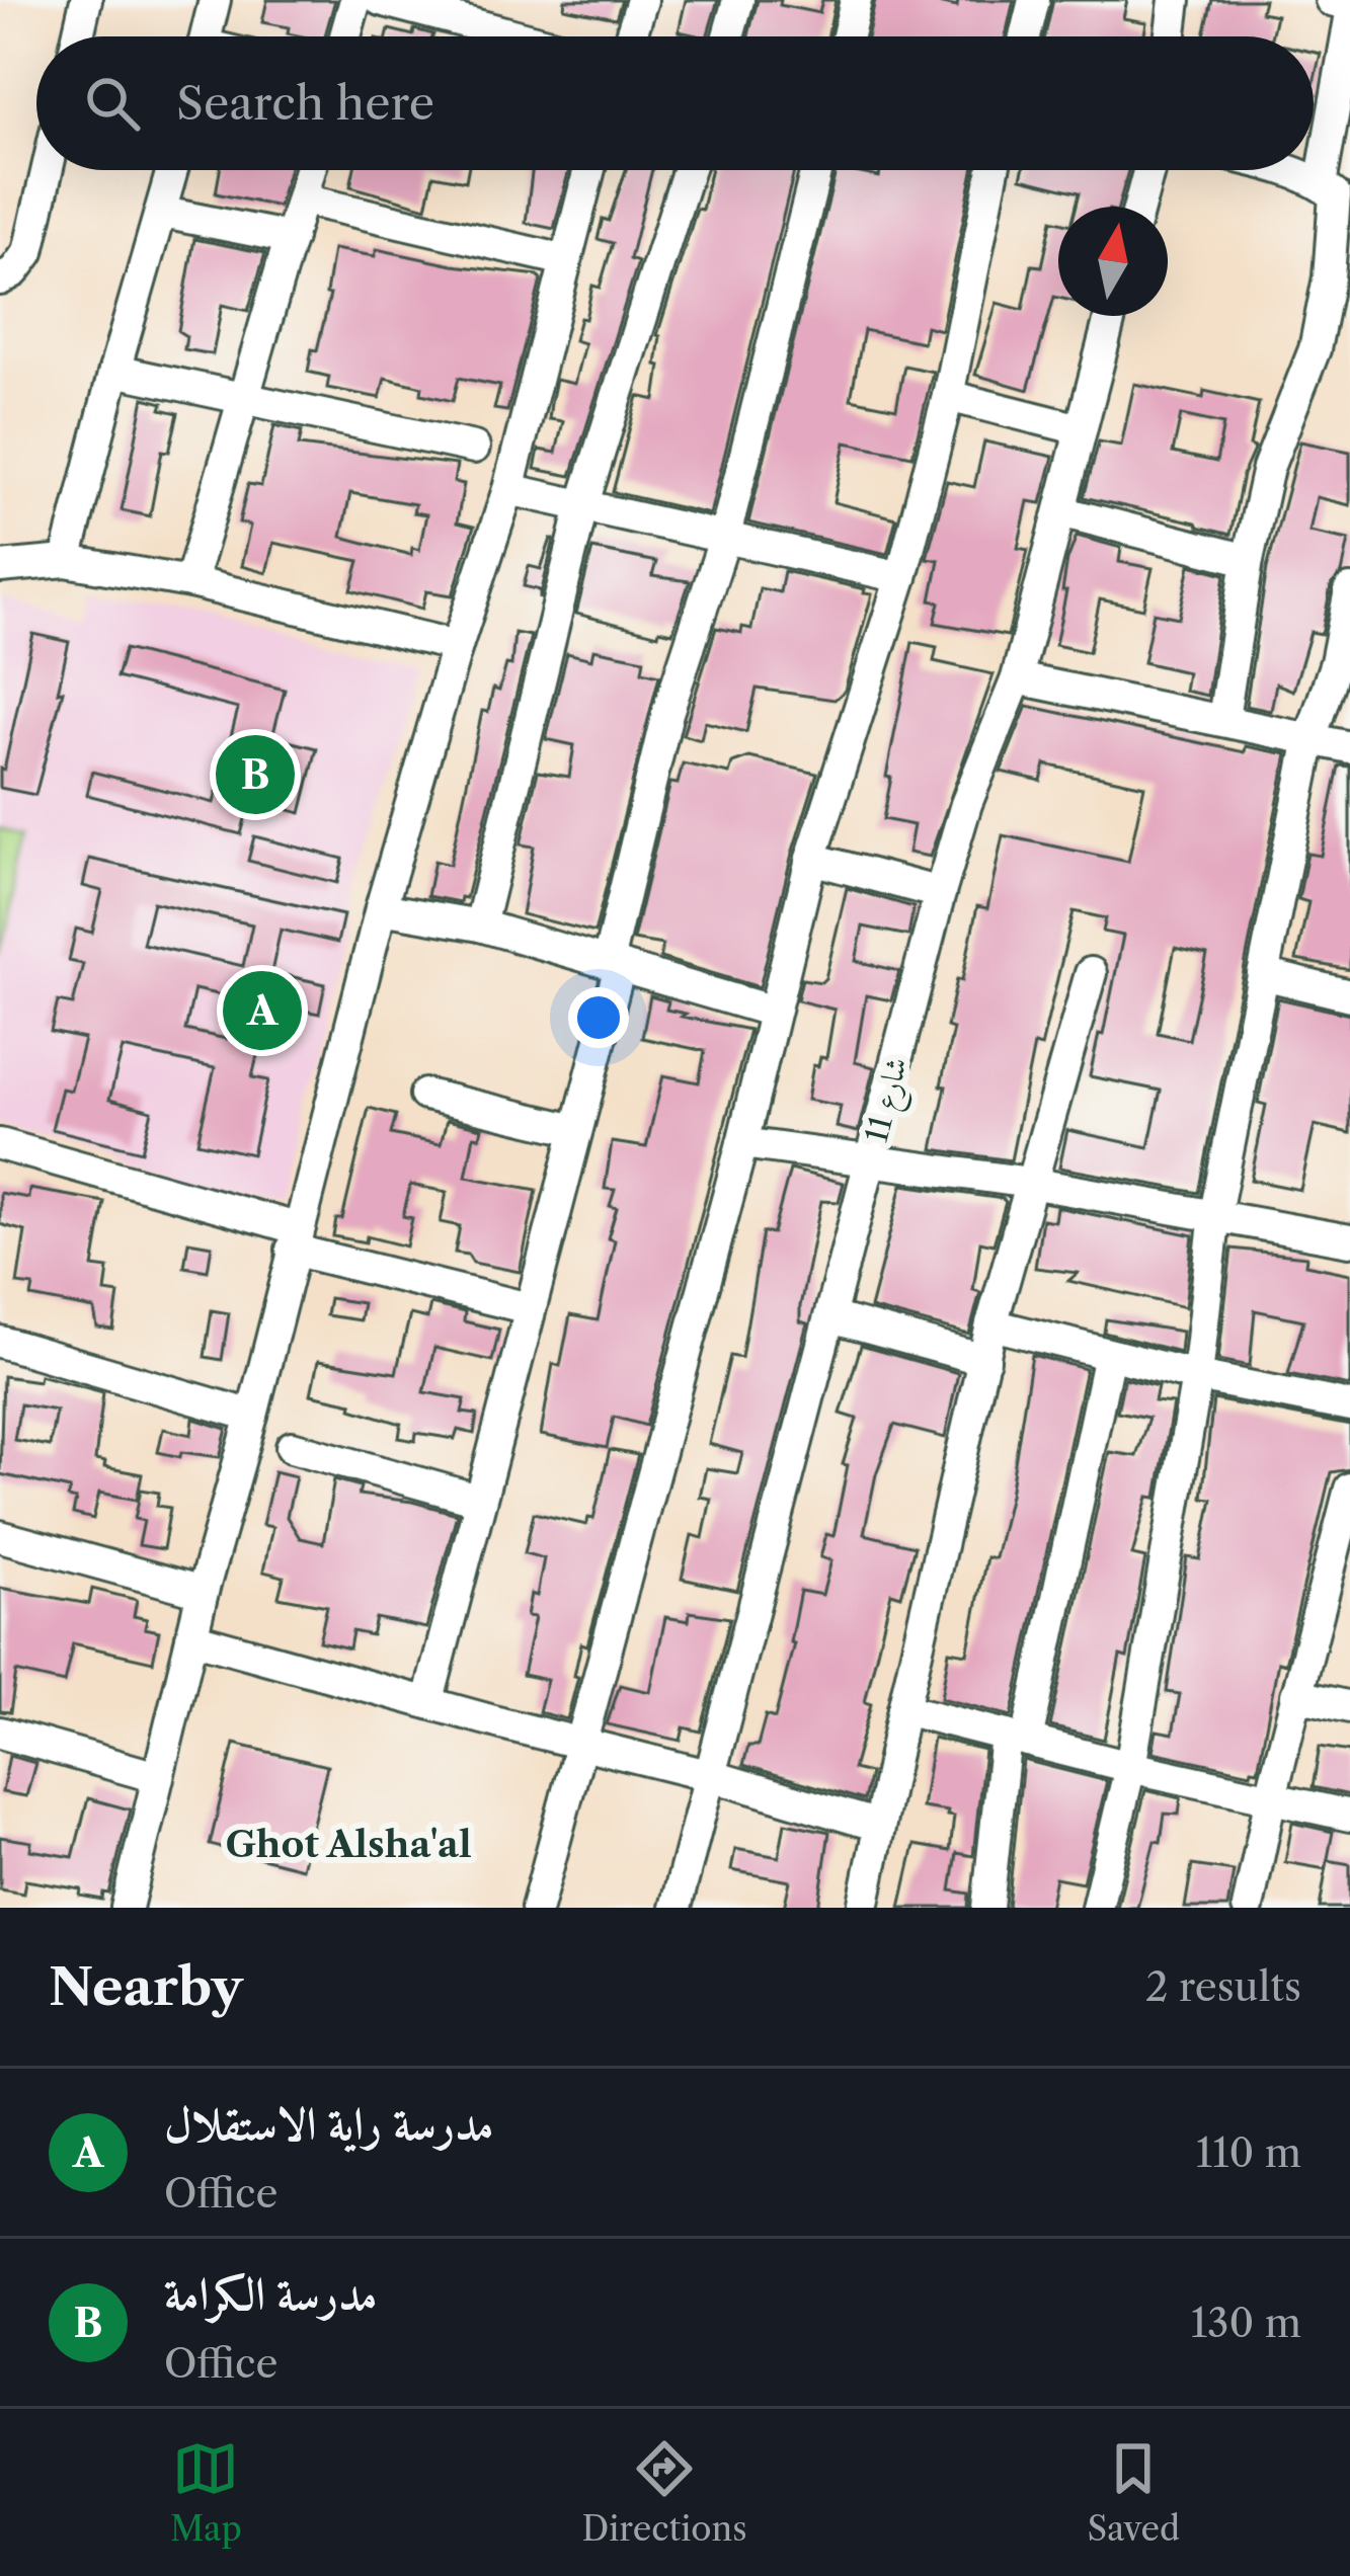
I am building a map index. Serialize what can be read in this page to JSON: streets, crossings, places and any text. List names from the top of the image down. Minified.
{"streets":{"street":["شارع 11"]},"districts":["Ghot Alsha'al"],"north":"top","page":{"search":"Search here","pins":["B","A"],"heading":["Nearby","2 results"],"list":[{"mark":"A","name":"مدرسة راية الاستقلال","note":"Office","value":"110 m"},{"mark":"B","name":"مدرسة الكرامة","note":"Office","value":"130 m"}],"nav":["Map","Directions","Saved"]}}
